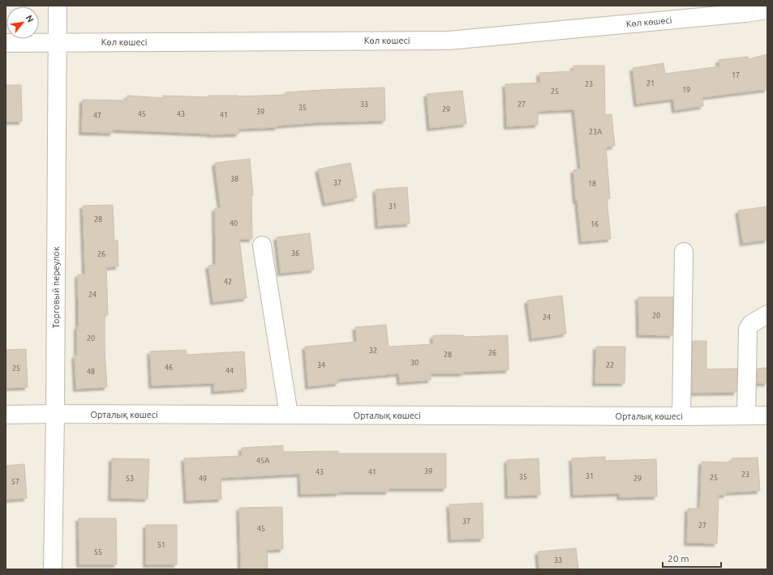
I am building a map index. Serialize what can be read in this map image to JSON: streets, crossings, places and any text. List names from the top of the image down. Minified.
{"streets":{"street":["Көл көшесі","Торговый переулок","Орталық көшесі"]},"crossings":[["Көл көшесі","Торговый переулок"],["Торговый переулок","Орталық көшесі"]],"house_numbers":["17","21","23","19","25","33","27","35","29","39","45","43","41","47","23А","38","37","18","31","28","40","16","36","26","42","24","20","24","20","32","26","28","30","34","22","46","25","44","48","45А","39","43","41","23","31","35","25","53","49","29","57","37","27","45","51","55","33"],"scale_bar":"20 m","north":"top right"}
